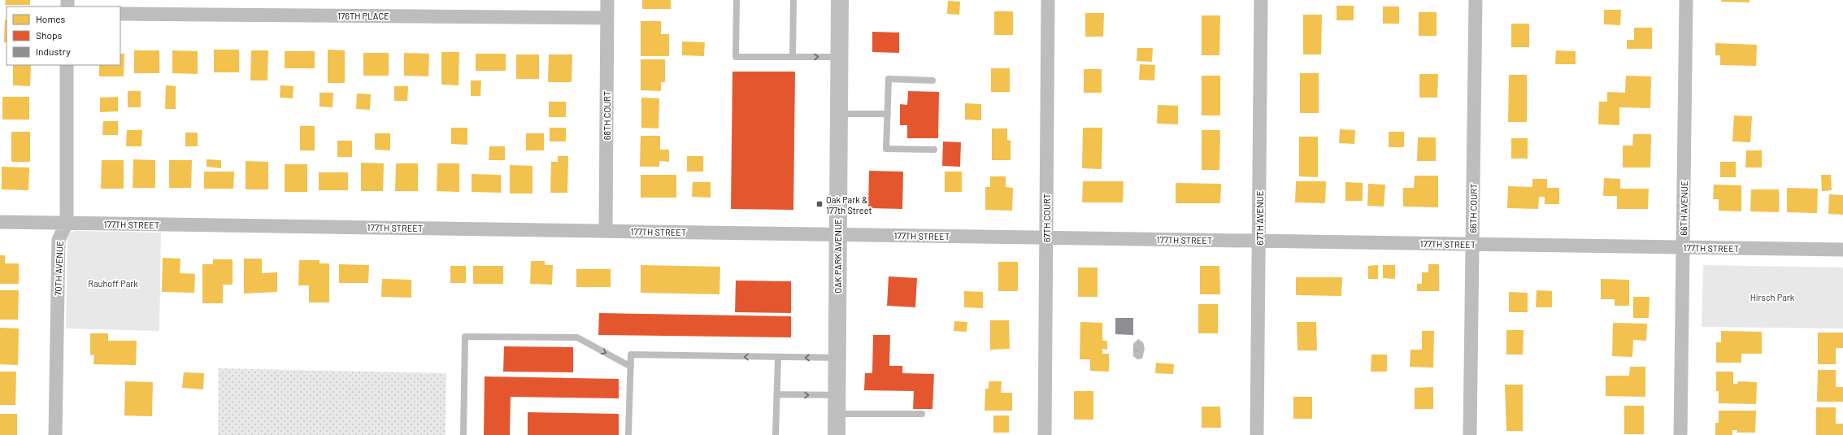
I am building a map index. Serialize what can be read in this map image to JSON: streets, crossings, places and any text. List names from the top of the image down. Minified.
{"streets":{"street":["176TH PLACE","68TH COURT","66TH COURT","66TH AVENUE","67TH COURT","67TH AVENUE","177TH STREET","OAK PARK AVENUE","70TH AVENUE"]},"crossings":[["176TH PLACE","68TH COURT"],["68TH COURT","177TH STREET"],["66TH COURT","177TH STREET"],["66TH AVENUE","177TH STREET"],["67TH COURT","177TH STREET"],["67TH AVENUE","177TH STREET"],["177TH STREET","OAK PARK AVENUE"],["177TH STREET","70TH AVENUE"]],"parks":["Rauhoff Park","Hirsch Park"],"places":{"transit":["Oak Park & 177th Street"]},"legend":["Homes","Shops","Industry"]}
